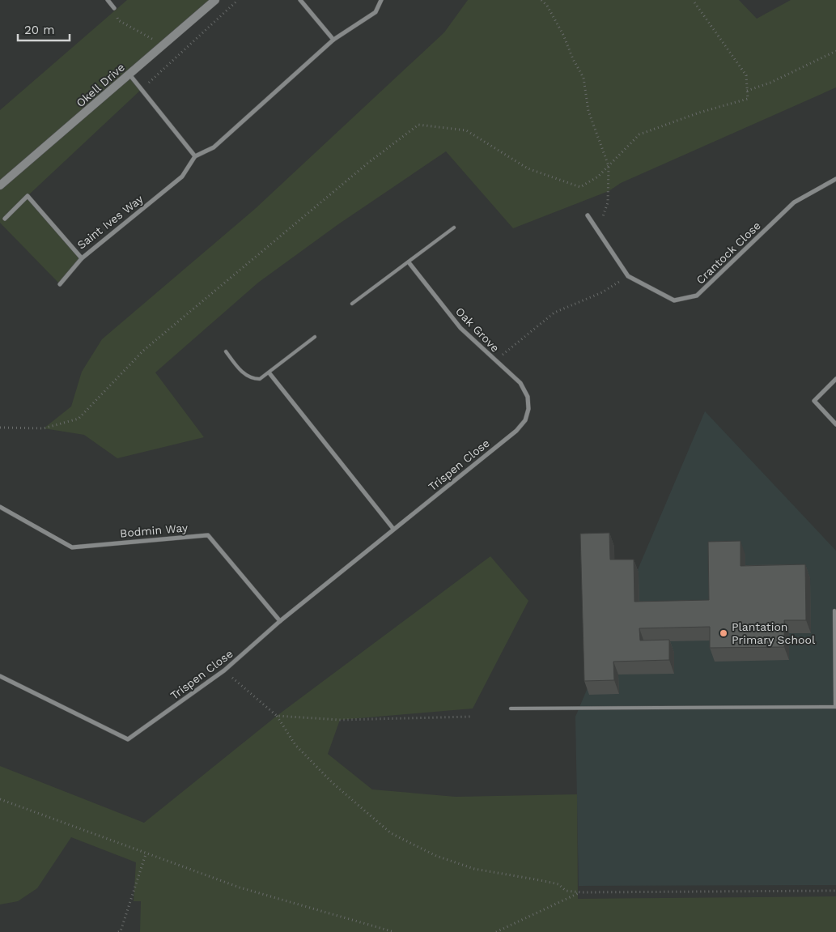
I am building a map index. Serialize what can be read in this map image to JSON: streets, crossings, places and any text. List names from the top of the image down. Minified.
{"streets":{"street":["Okell Drive","Saint Ives Way","Crantock Close","Oak Grove","Trispen Close","Bodmin Way"]},"crossings":[["Oak Grove","Trispen Close"],["Trispen Close","Bodmin Way"]],"places":["Plantation Primary School"],"scale_bar":"20 m"}
